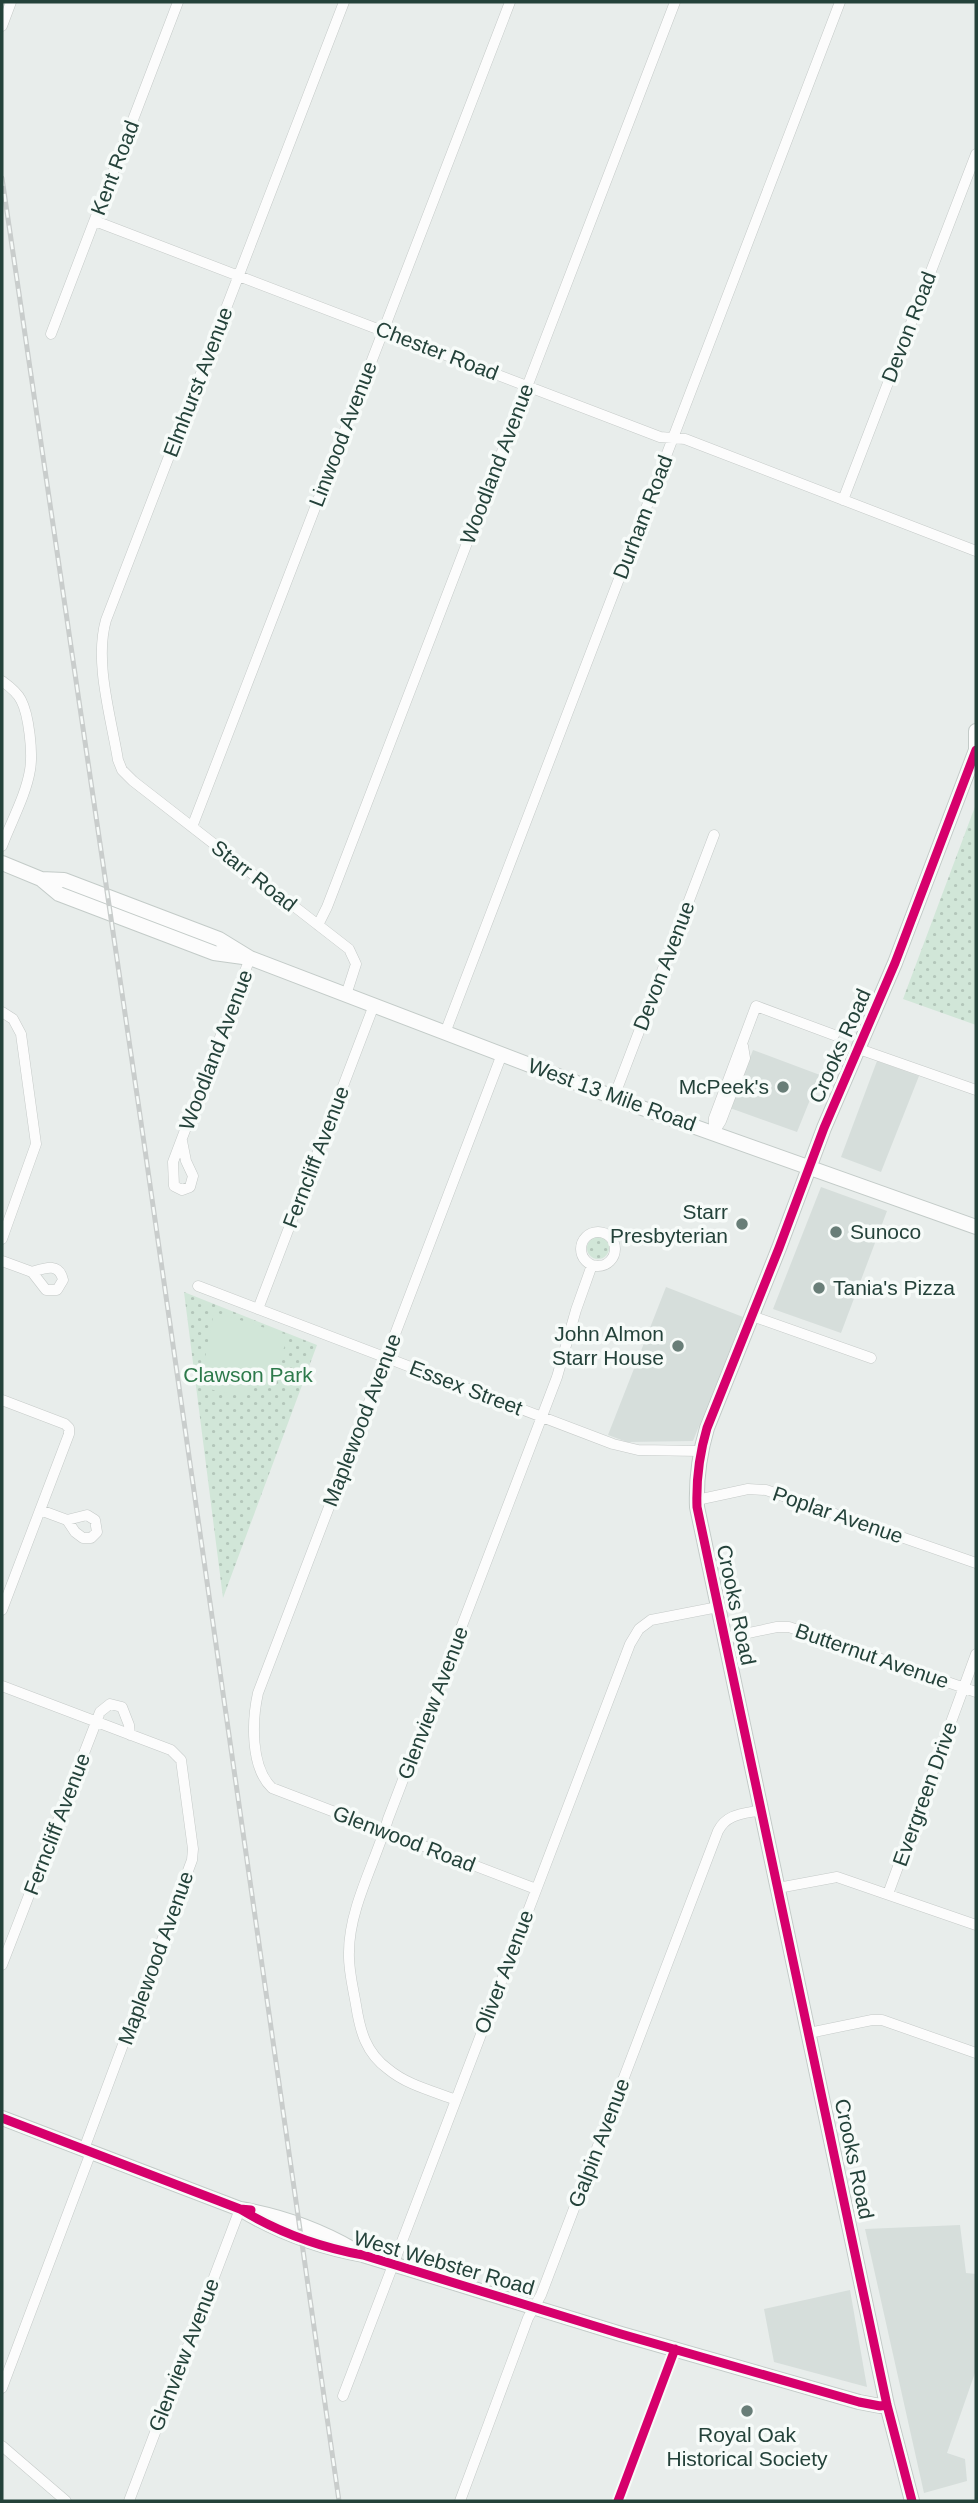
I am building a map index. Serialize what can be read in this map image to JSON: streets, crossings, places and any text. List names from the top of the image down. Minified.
{"streets":{"main road":["Crooks Road","West 13 Mile Road","West Webster Road"],"street":["Kent Road","Devon Road","Chester Road","Elmhurst Avenue","Linwood Avenue","Woodland Avenue","Durham Road","Starr Road","Devon Avenue","Ferncliff Avenue","Essex Street","Maplewood Avenue","Poplar Avenue","Butternut Avenue","Glenview Avenue","Evergreen Drive","Glenwood Road","Oliver Avenue","Galpin Avenue"]},"crossings":[["Kent Road","Chester Road"],["Devon Road","Chester Road"],["Chester Road","Elmhurst Avenue"],["Chester Road","Linwood Avenue"],["Chester Road","Woodland Avenue"],["Chester Road","Durham Road"],["Elmhurst Avenue","Starr Road"],["Linwood Avenue","Starr Road"],["Woodland Avenue","Starr Road"],["Woodland Avenue","West 13 Mile Road"],["Durham Road","West 13 Mile Road"],["Starr Road","West 13 Mile Road"],["Devon Avenue","West 13 Mile Road"],["Crooks Road","West 13 Mile Road"],["Crooks Road","Essex Street"],["Crooks Road","Poplar Avenue"],["Crooks Road","Butternut Avenue"],["Crooks Road","Oliver Avenue"],["Crooks Road","Galpin Avenue"],["Crooks Road","West Webster Road"],["West 13 Mile Road","Ferncliff Avenue"],["West 13 Mile Road","Maplewood Avenue"],["Ferncliff Avenue","Essex Street"],["Essex Street","Maplewood Avenue"],["Essex Street","Glenview Avenue"],["Maplewood Avenue","Glenwood Road"],["Maplewood Avenue","West Webster Road"],["Butternut Avenue","Evergreen Drive"],["Glenview Avenue","Glenwood Road"],["Glenview Avenue","Oliver Avenue"],["Glenview Avenue","West Webster Road"],["Glenwood Road","Oliver Avenue"],["Oliver Avenue","West Webster Road"],["Galpin Avenue","West Webster Road"]],"parks":["Clawson Park"],"places":["McPeek's","Starr Presbyterian","Sunoco","Tania's Pizza","John Almon Starr House","Royal Oak Historical Society"]}
